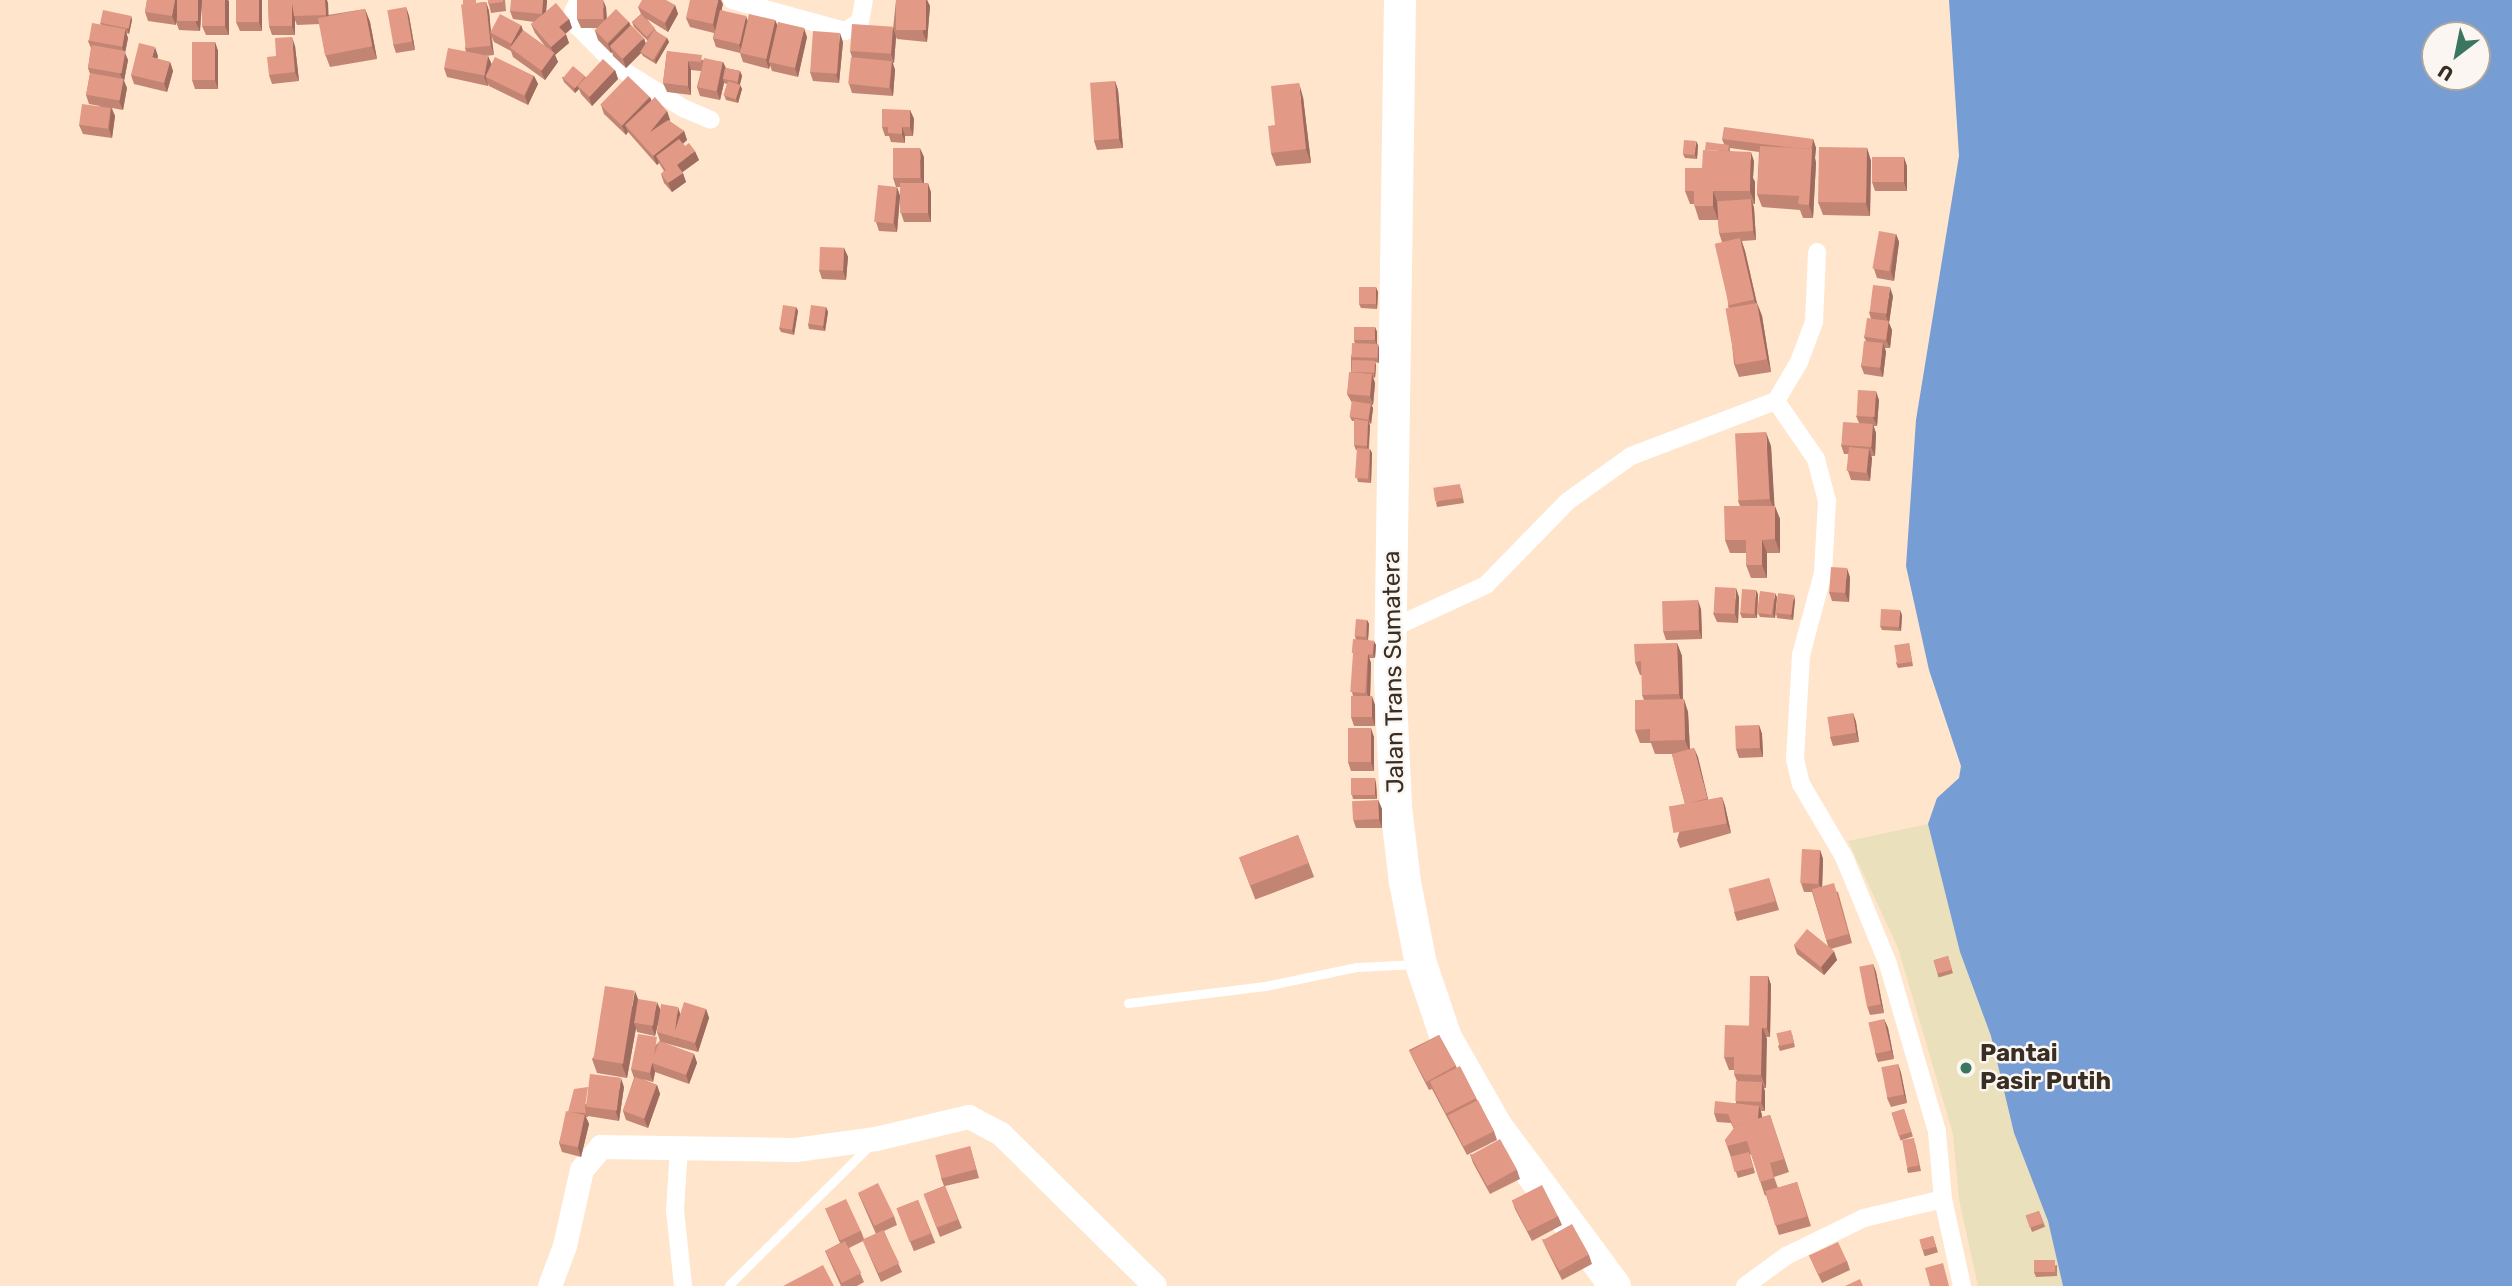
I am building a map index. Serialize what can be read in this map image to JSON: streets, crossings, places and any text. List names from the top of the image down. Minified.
{"streets":{"highway":["Jalan Trans Sumatera"]},"places":["Pantai Pasir Putih"],"north":"bottom left"}
